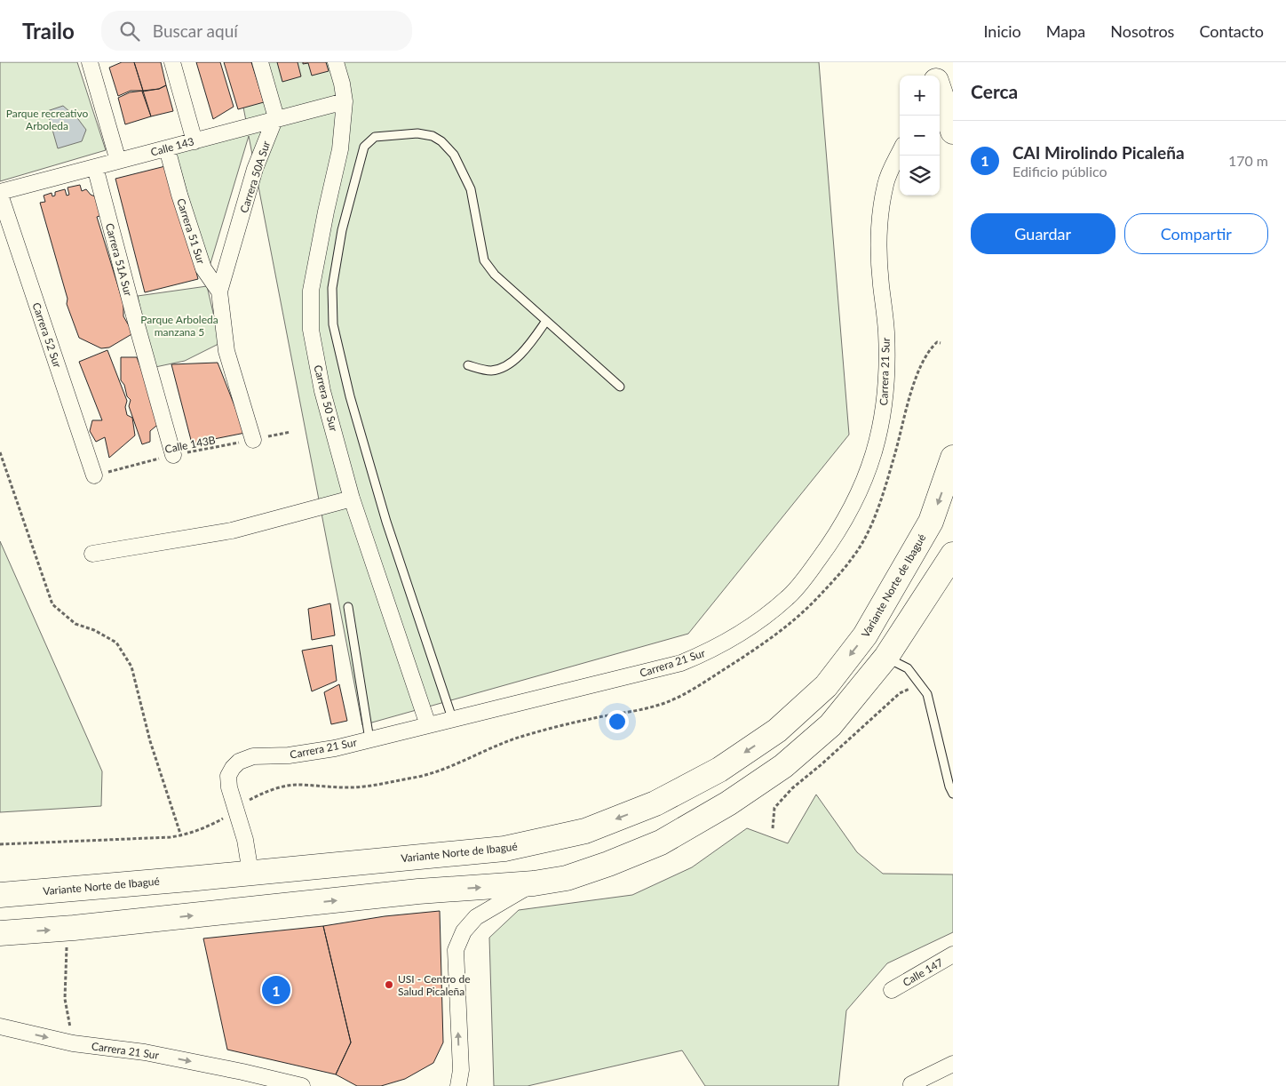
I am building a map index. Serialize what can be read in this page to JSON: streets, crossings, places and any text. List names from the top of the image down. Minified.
{"streets":{"main road":["Variante Norte de Ibagué"],"street":["Calle 143","Carrera 50A Sur","Carrera 51 Sur","Carrera 51A Sur","Carrera 52 Sur","Carrera 21 Sur","Carrera 50 Sur","Calle 147"],"path":["Calle 143B"]},"crossings":[["Calle 143","Carrera 50A Sur"],["Calle 143","Carrera 51 Sur"],["Calle 143","Carrera 51A Sur"],["Calle 143","Carrera 52 Sur"],["Calle 143","Carrera 50 Sur"],["Carrera 50A Sur","Carrera 51 Sur"],["Carrera 51 Sur","Calle 143B"],["Carrera 51A Sur","Calle 143B"],["Carrera 52 Sur","Calle 143B"],["Carrera 21 Sur","Carrera 50 Sur"],["Carrera 21 Sur","Variante Norte de Ibagué"]],"parks":["Parque recreativo Arboleda","Parque Arboleda manzana 5"],"places":["USI - Centro de Salud Picaleña"],"page":{"header":"Trailo","search":"Buscar aquí","nav":["Inicio","Mapa","Nosotros","Contacto"],"heading":"Cerca","map_buttons":["+","−"],"list":[{"mark":"1","name":"CAI Mirolindo Picaleña","note":"Edificio público","value":"170 m"}],"buttons":["Guardar","Compartir"],"pins":"1"}}
